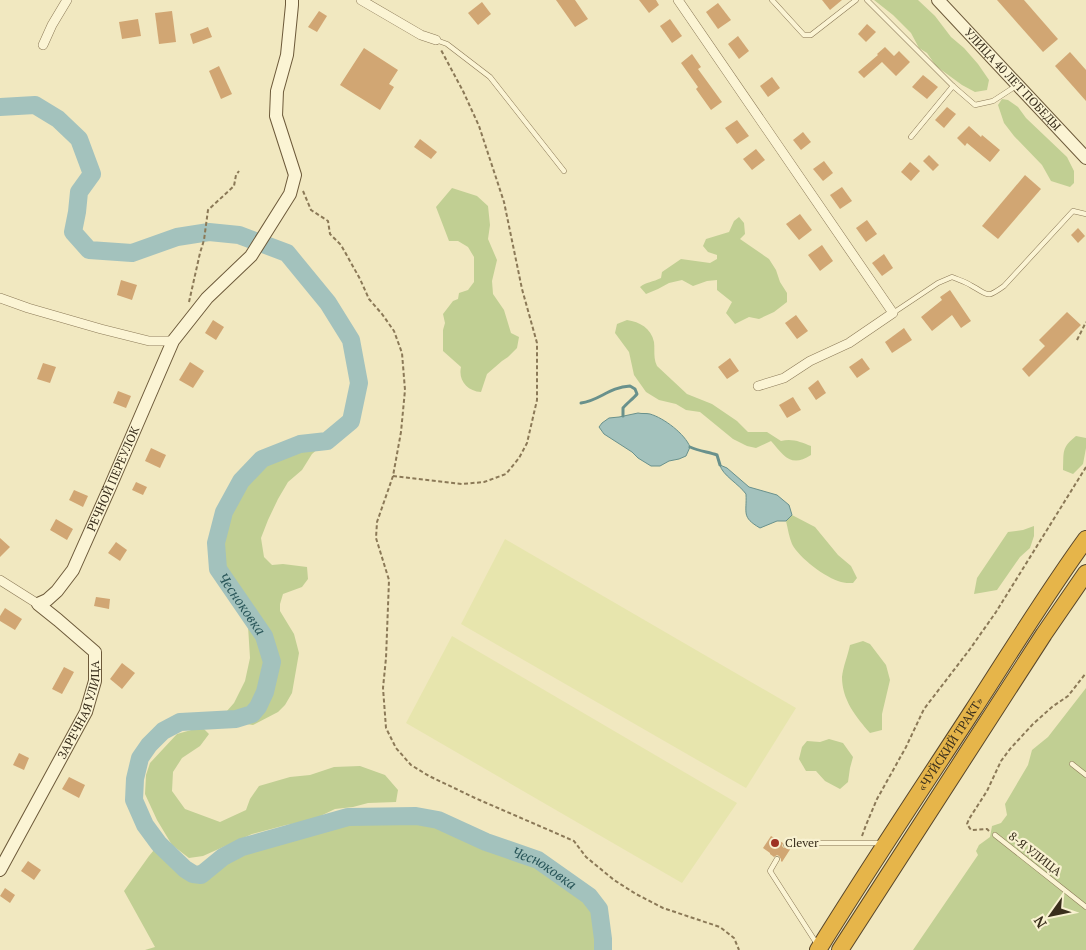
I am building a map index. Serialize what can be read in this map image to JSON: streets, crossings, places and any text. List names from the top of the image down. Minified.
{"streets":{"highway":["«ЧУЙСКИЙ ТРАКТ»"],"street":["УЛИЦА 40 ЛЕТ ПОБЕДЫ","РЕЧНОЙ ПЕРЕУЛОК","ЗАРЕЧНАЯ УЛИЦА"],"lane":["8-Я УЛИЦА"]},"crossings":[["РЕЧНОЙ ПЕРЕУЛОК","ЗАРЕЧНАЯ УЛИЦА"]],"water":["Чесноковка"],"places":["Clever"],"north":"bottom left"}
